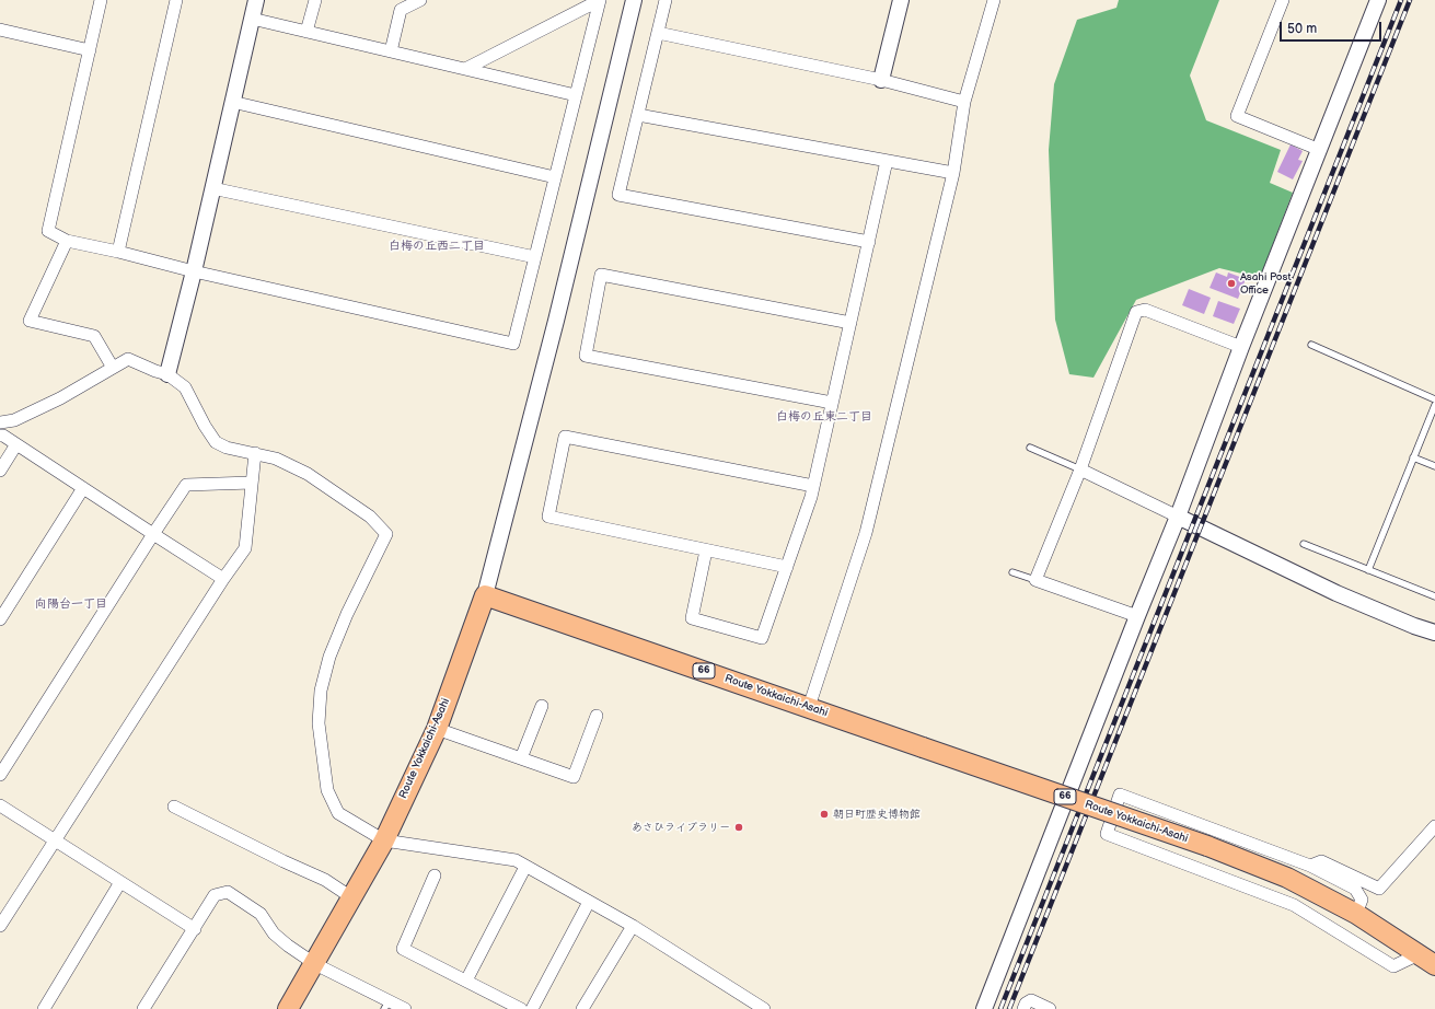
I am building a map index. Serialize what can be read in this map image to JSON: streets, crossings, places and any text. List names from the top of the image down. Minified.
{"streets":{"main road":["66","Route Yokkaichi-Asahi"]},"districts":["白梅の丘西二丁目","白梅の丘東二丁目","向陽台一丁目"],"places":["Asahi Post Office","朝日町歴史博物館","あさひライブラリー"],"scale_bar":"50 m"}
